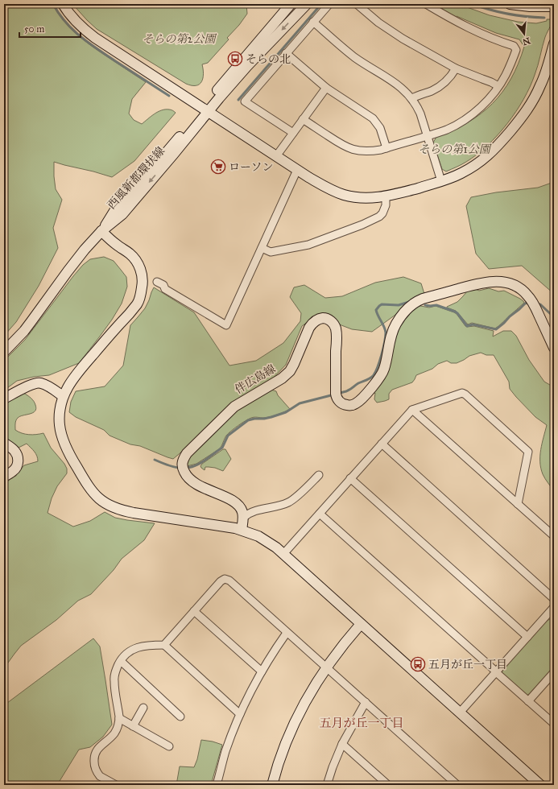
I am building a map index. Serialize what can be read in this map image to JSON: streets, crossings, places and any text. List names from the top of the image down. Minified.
{"streets":{"street":["西風新都環状線","伴広島線"]},"districts":["五月が丘一丁目"],"parks":["そらの第2公園","そらの第1公園"],"places":{"bus stop":["そらの北","五月が丘一丁目"],"supermarket":["ローソン"]},"scale_bar":"50 m","north":"bottom"}
